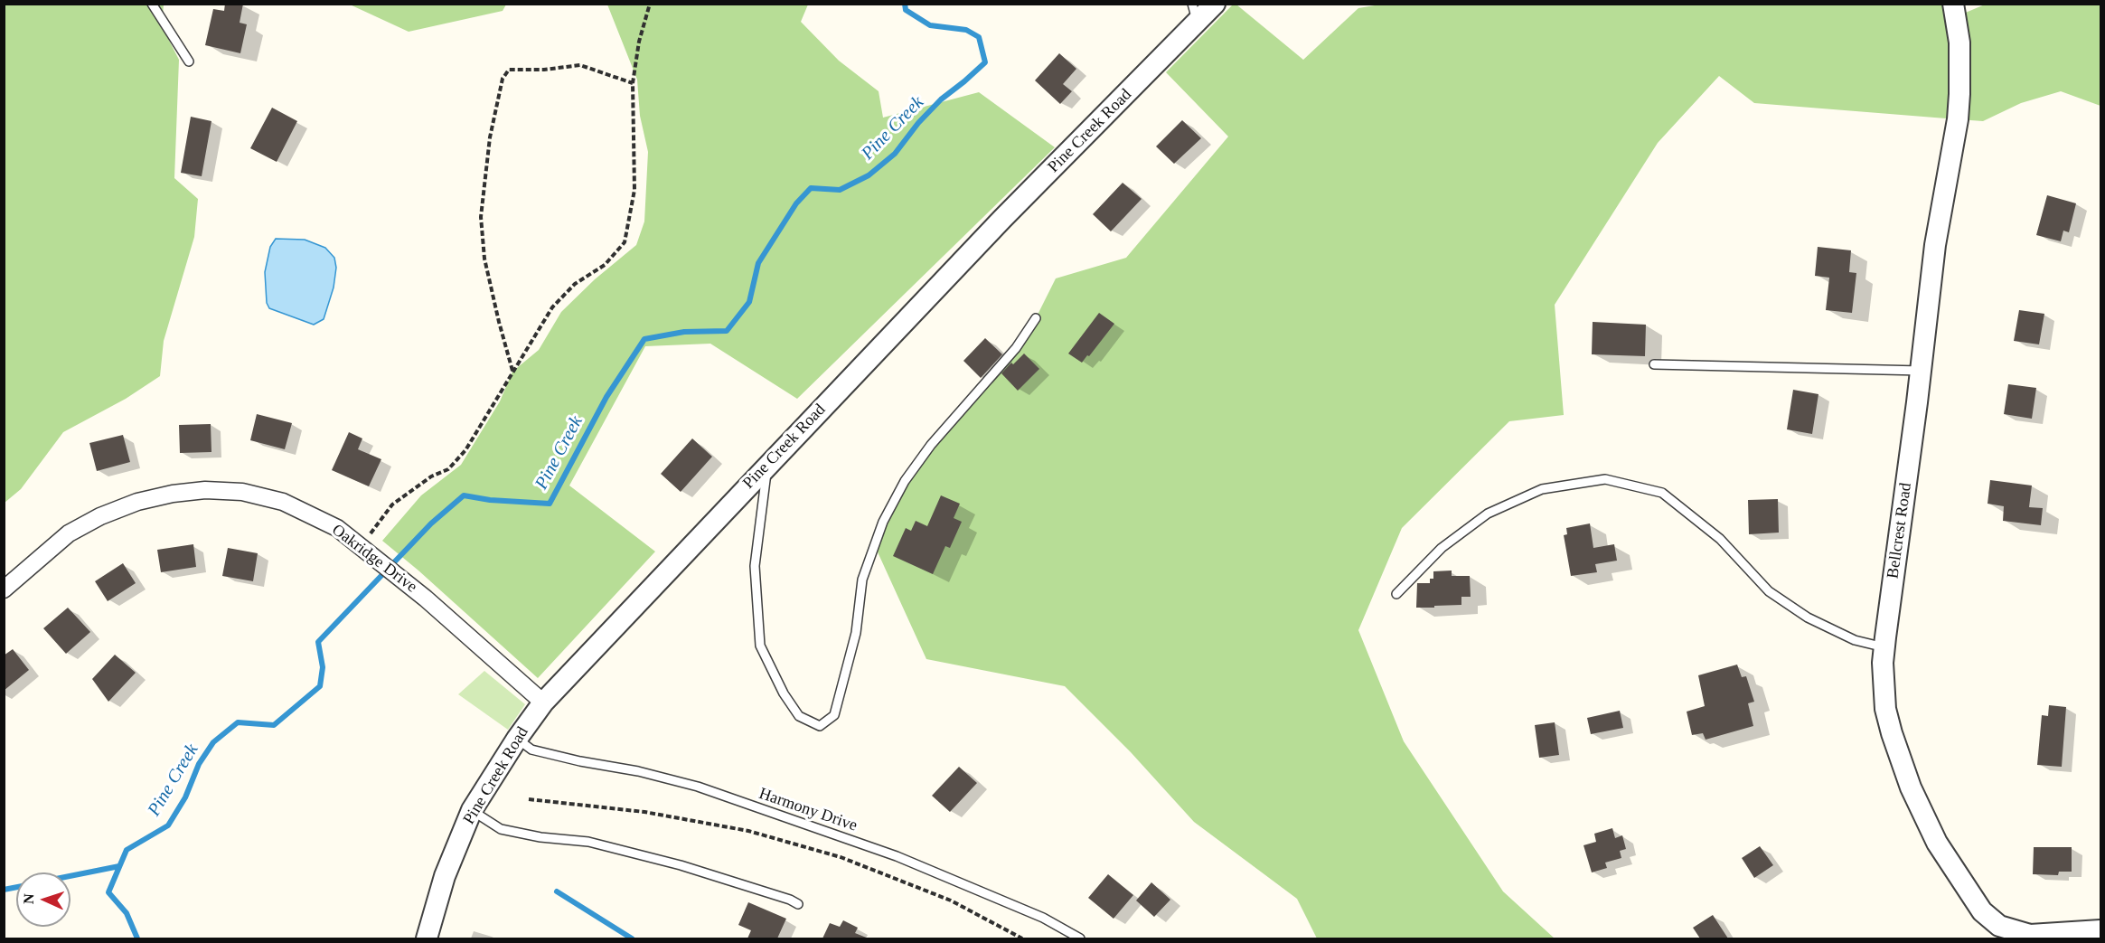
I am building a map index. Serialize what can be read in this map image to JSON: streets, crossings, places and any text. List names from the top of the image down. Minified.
{"streets":{"street":["Pine Creek Road","Bellcrest Road","Oakridge Drive"],"lane":["Harmony Drive"]},"crossings":[["Pine Creek Road","Oakridge Drive"],["Pine Creek Road","Harmony Drive"]],"water":["Pine Creek"],"north":"left"}
